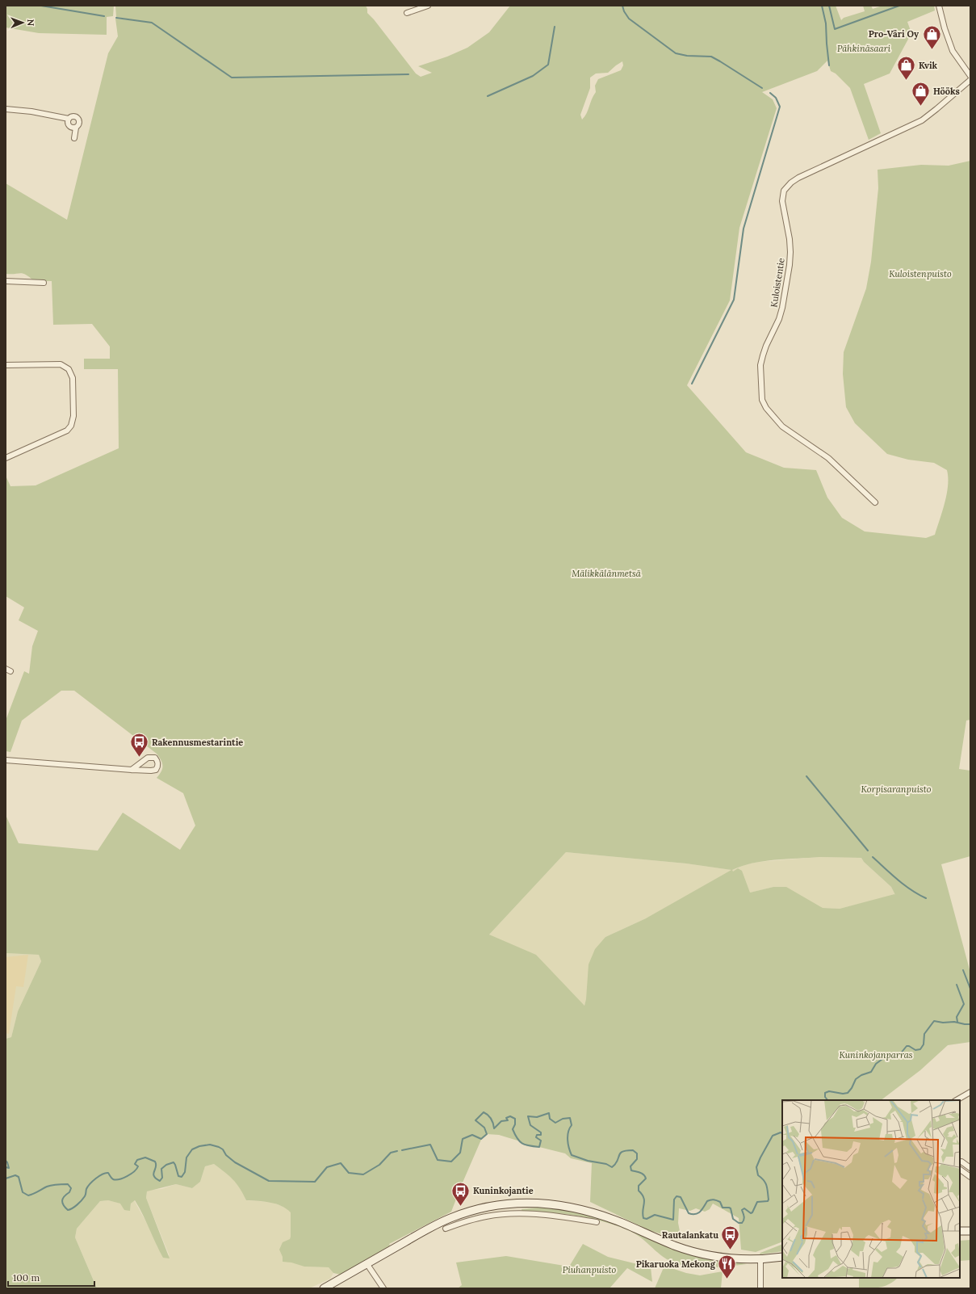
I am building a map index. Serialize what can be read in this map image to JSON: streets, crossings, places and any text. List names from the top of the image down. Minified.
{"streets":{"street":["Kuloistentie"]},"parks":["Pähkinäsaari","Kuloistenpuisto","Mälikkälänmetsä","Korpisaranpuisto","Kuninkojanparras","Piuhanpuisto"],"places":{"shop":["Pro-Väri Oy","Kvik","Hööks"],"bus stop":["Rakennusmestarintie","Kuninkojantie","Rautalankatu"],"restaurant":["Pikaruoka Mekong"]},"scale_bar":"100 m","north":"right"}
